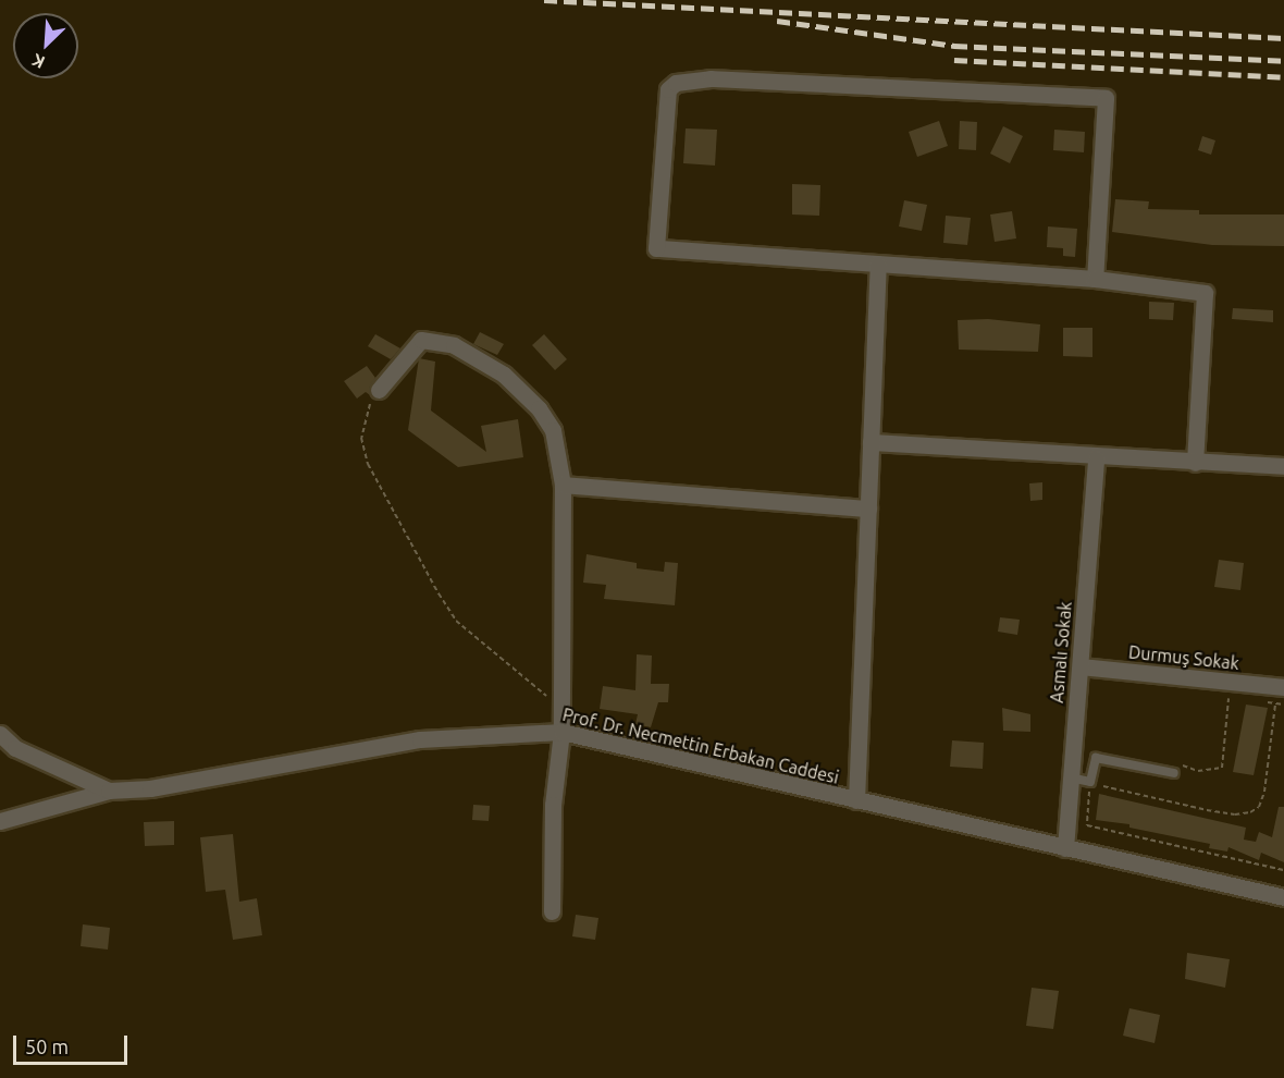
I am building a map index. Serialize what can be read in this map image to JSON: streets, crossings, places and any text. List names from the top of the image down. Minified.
{"streets":{"street":["Asmalı Sokak","Durmuş Sokak","Prof. Dr. Necmettin Erbakan Caddesi"]},"crossings":[["Asmalı Sokak","Durmuş Sokak"],["Asmalı Sokak","Prof. Dr. Necmettin Erbakan Caddesi"]],"scale_bar":"50 m","north":"bottom left"}
